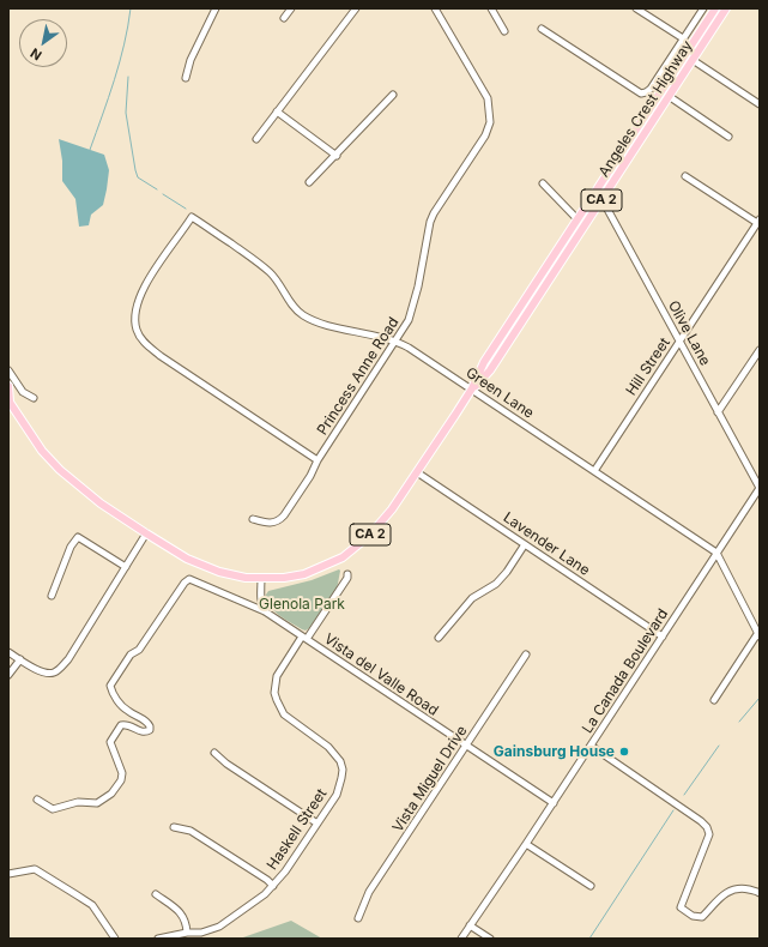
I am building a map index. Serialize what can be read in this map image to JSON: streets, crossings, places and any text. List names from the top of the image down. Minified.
{"streets":{"main road":["Angeles Crest Highway","CA 2"],"street":["Olive Lane","Hill Street","Princess Anne Road","Green Lane","Lavender Lane","La Canada Boulevard","Vista del Valle Road","Vista Miguel Drive","Haskell Street"]},"crossings":[["Angeles Crest Highway","Olive Lane"],["Angeles Crest Highway","Green Lane"],["Angeles Crest Highway","Lavender Lane"],["Olive Lane","Hill Street"],["Olive Lane","La Canada Boulevard"],["Hill Street","Green Lane"],["Princess Anne Road","Green Lane"],["Green Lane","La Canada Boulevard"],["Lavender Lane","La Canada Boulevard"],["La Canada Boulevard","Vista del Valle Road"],["Vista del Valle Road","Vista Miguel Drive"],["Vista del Valle Road","Haskell Street"]],"parks":["Glenola Park"],"places":["Gainsburg House"],"north":"bottom left"}
